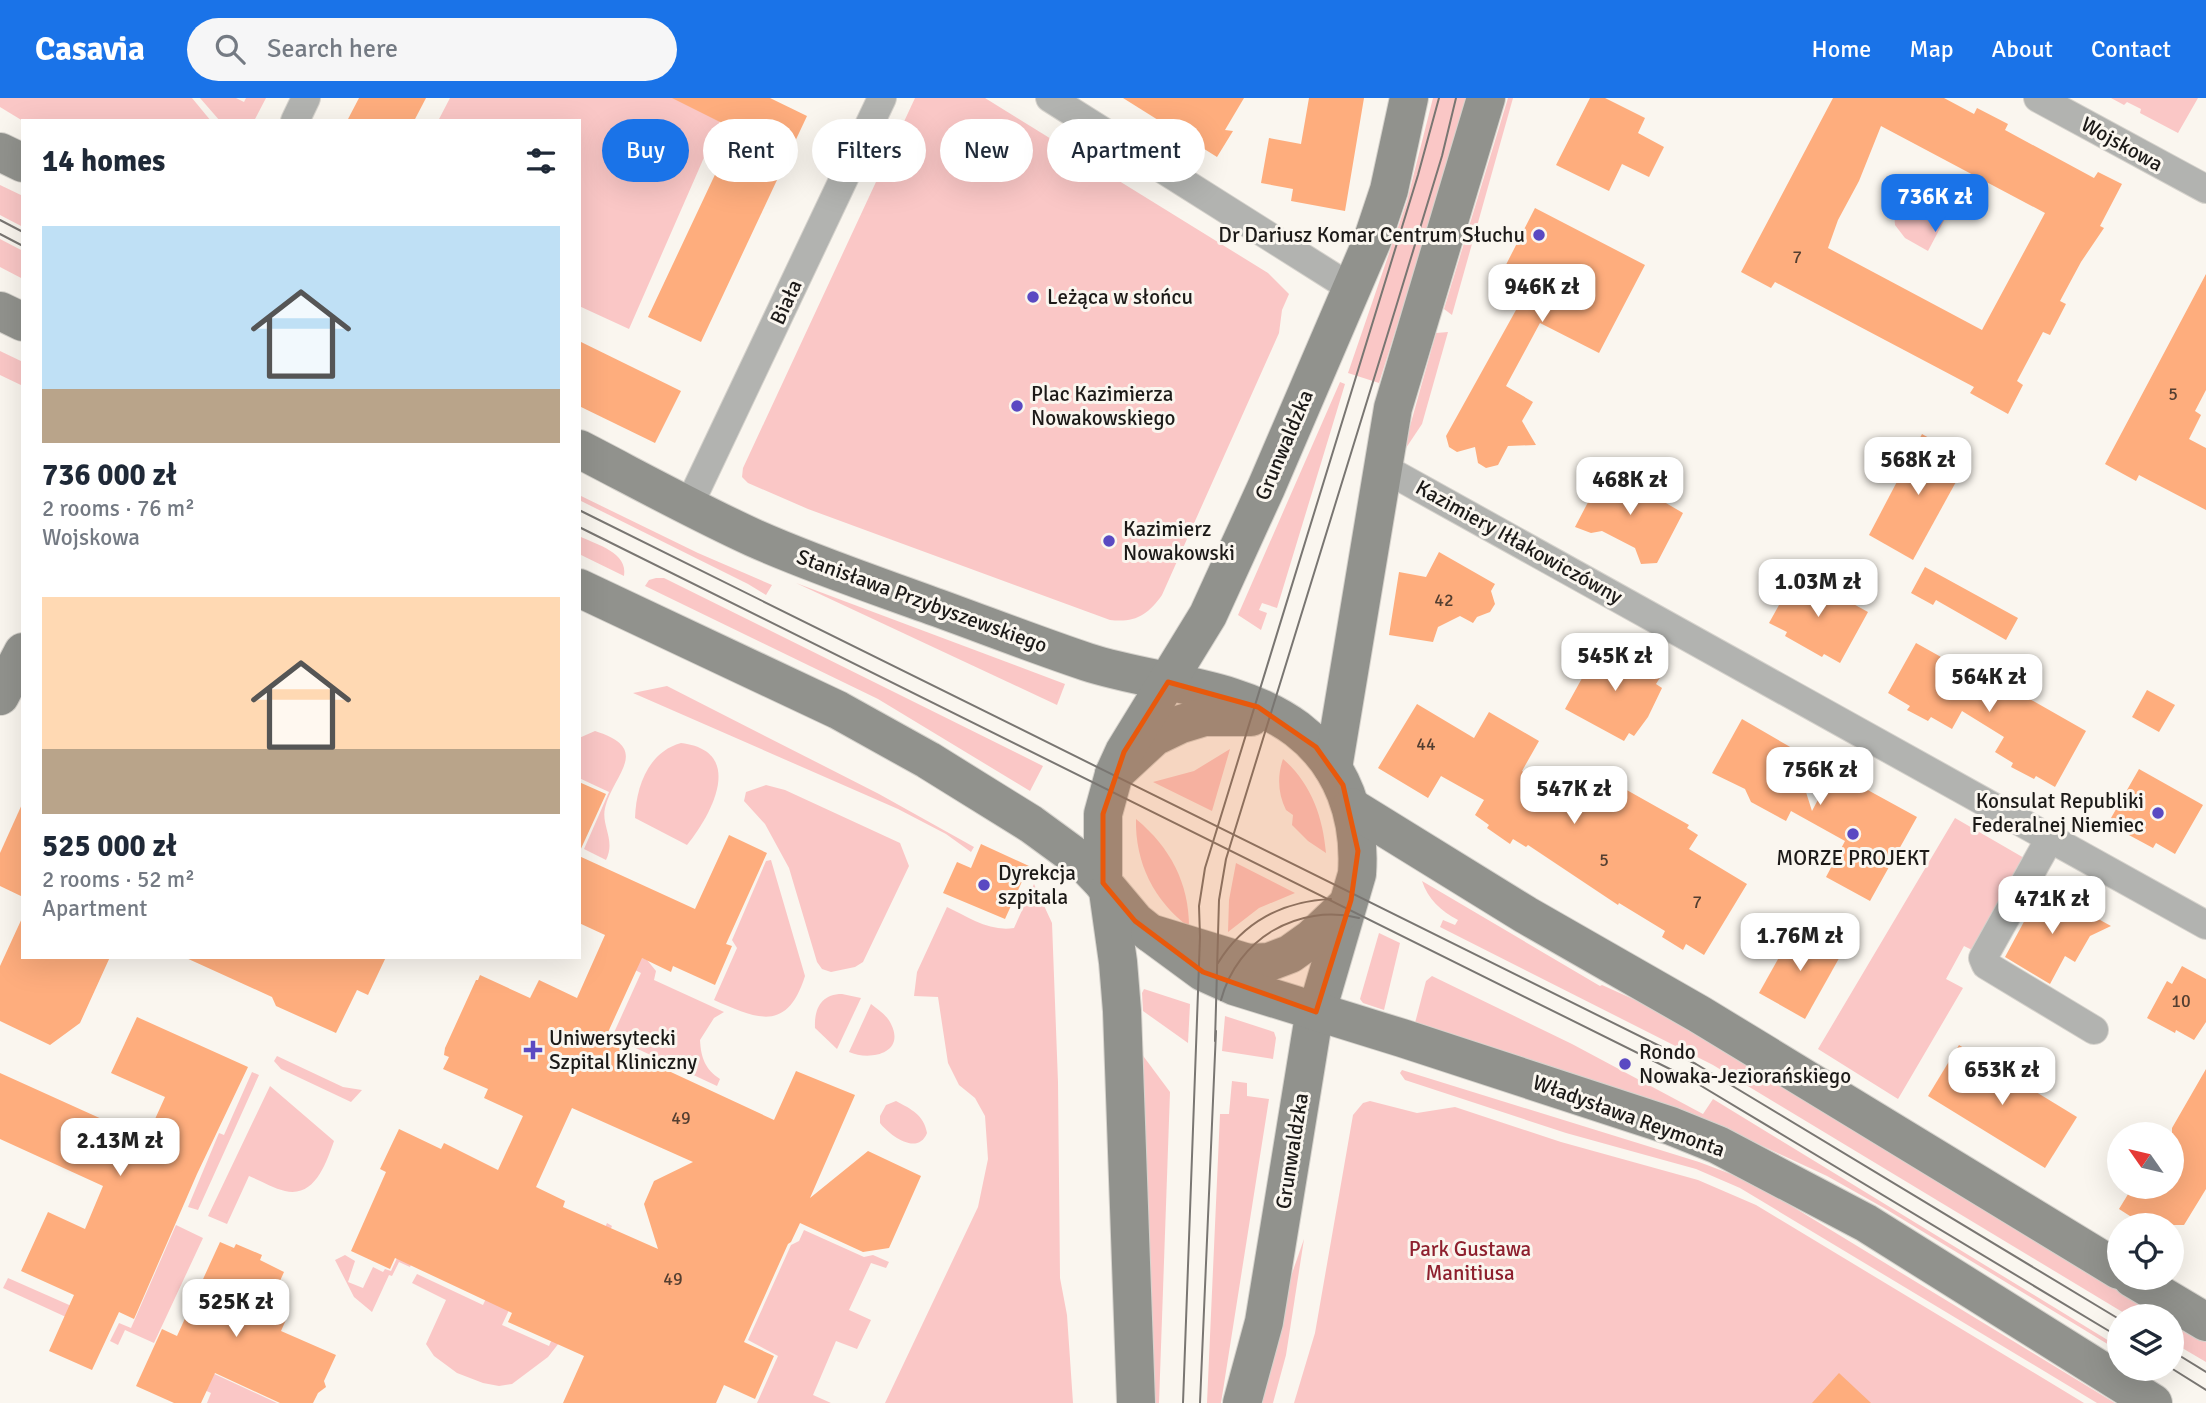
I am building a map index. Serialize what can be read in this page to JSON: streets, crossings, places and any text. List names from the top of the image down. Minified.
{"streets":{"main road":["Grunwaldzka","Stanisława Przybyszewskiego","Władysława Reymonta"],"street":["Wojskowa","Biała","Kazimiery Iłłakowiczówny"]},"crossings":[["Biała","Stanisława Przybyszewskiego"],["Grunwaldzka","Stanisława Przybyszewskiego"],["Grunwaldzka","Władysława Reymonta"]],"parks":["Park Gustawa Manitiusa"],"places":{"other":["Dr Dariusz Komar Centrum Słuchu","Leżąca w słońcu","Plac Kazimierza Nowakowskiego","Kazimierz Nowakowski","Konsulat Republiki Federalnej Niemiec","MORZE PROJEKT","Dyrekcja szpitala","Rondo Nowaka-Jeziorańskiego"],"health":["Uniwersytecki Szpital Kliniczny"]},"house_numbers":["7","5","42","44","5","7","10","49","49"],"north":"top left","page":{"header":"Casavia","search":"Search here","nav":["Home","Map","About","Contact"],"chip":["Buy","Rent","Filters","New","Apartment"],"heading":"14 homes","price":["736K zł","946K zł","568K zł","468K zł","1.03M zł","545K zł","564K zł","756K zł","547K zł","471K zł","1.76M zł","653K zł","2.13M zł","525K zł"],"list":[{"name":"736 000 zł","note":"2 rooms · 76 m² · Wojskowa"},{"name":"525 000 zł","note":"2 rooms · 52 m² · Apartment"}]}}
